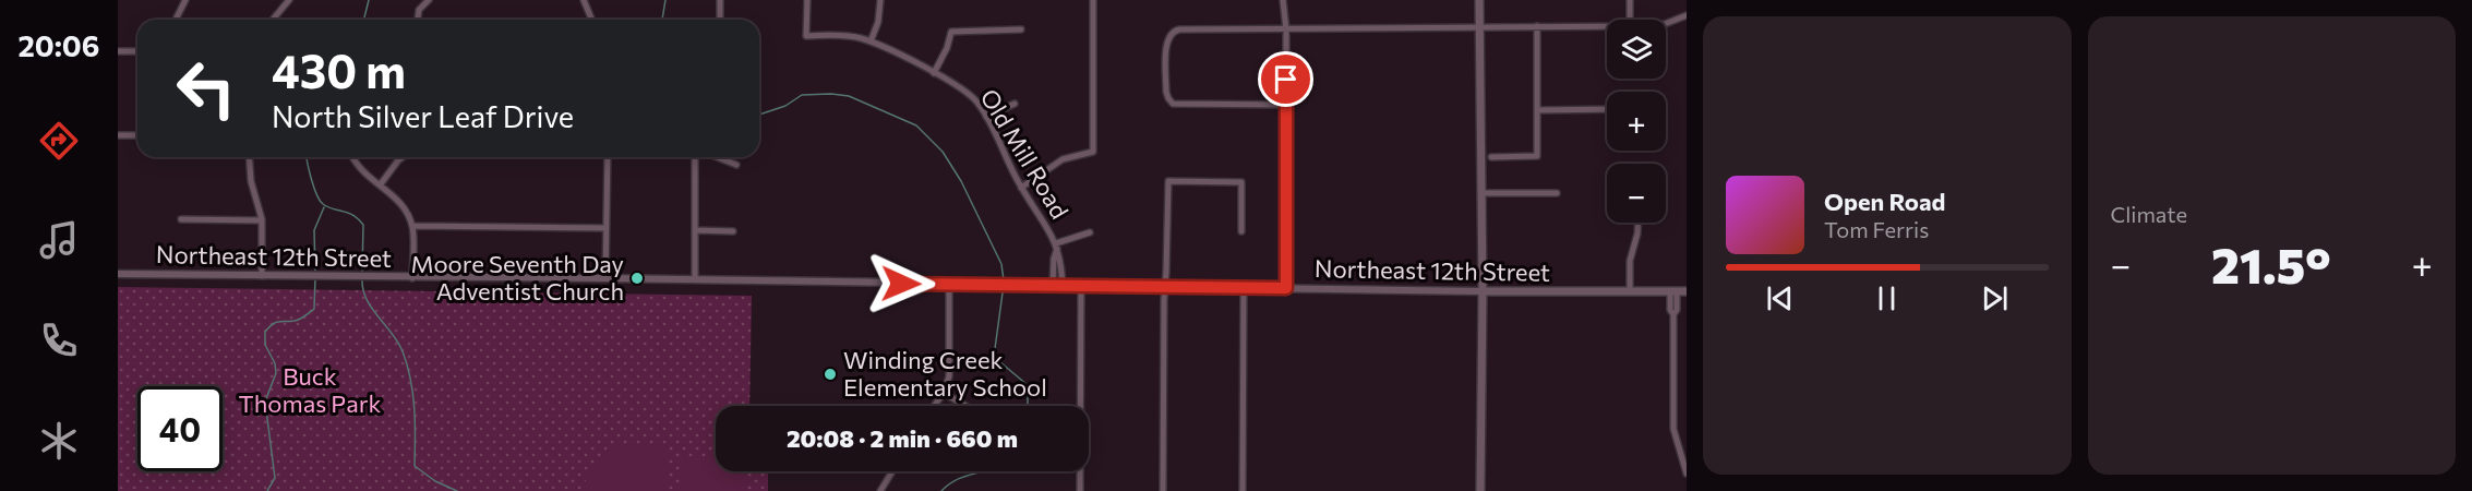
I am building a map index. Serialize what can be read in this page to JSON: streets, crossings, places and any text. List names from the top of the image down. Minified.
{"streets":{"main road":["Northeast 12th Street"],"street":["Old Mill Road"]},"crossings":[["Old Mill Road","Northeast 12th Street"]],"parks":["Buck Thomas Park"],"places":["Moore Seventh Day Adventist Church","Winding Creek Elementary School"],"page":{"tabs":"20:06","tile":"Climate","map_buttons":["+","−"],"turn":["430 m","North Silver Leaf Drive"],"song":["Open Road","Tom Ferris"],"heat":["−","21.5°","+"],"limit":"40","trip":"20:08 · 2 min · 660 m"}}
